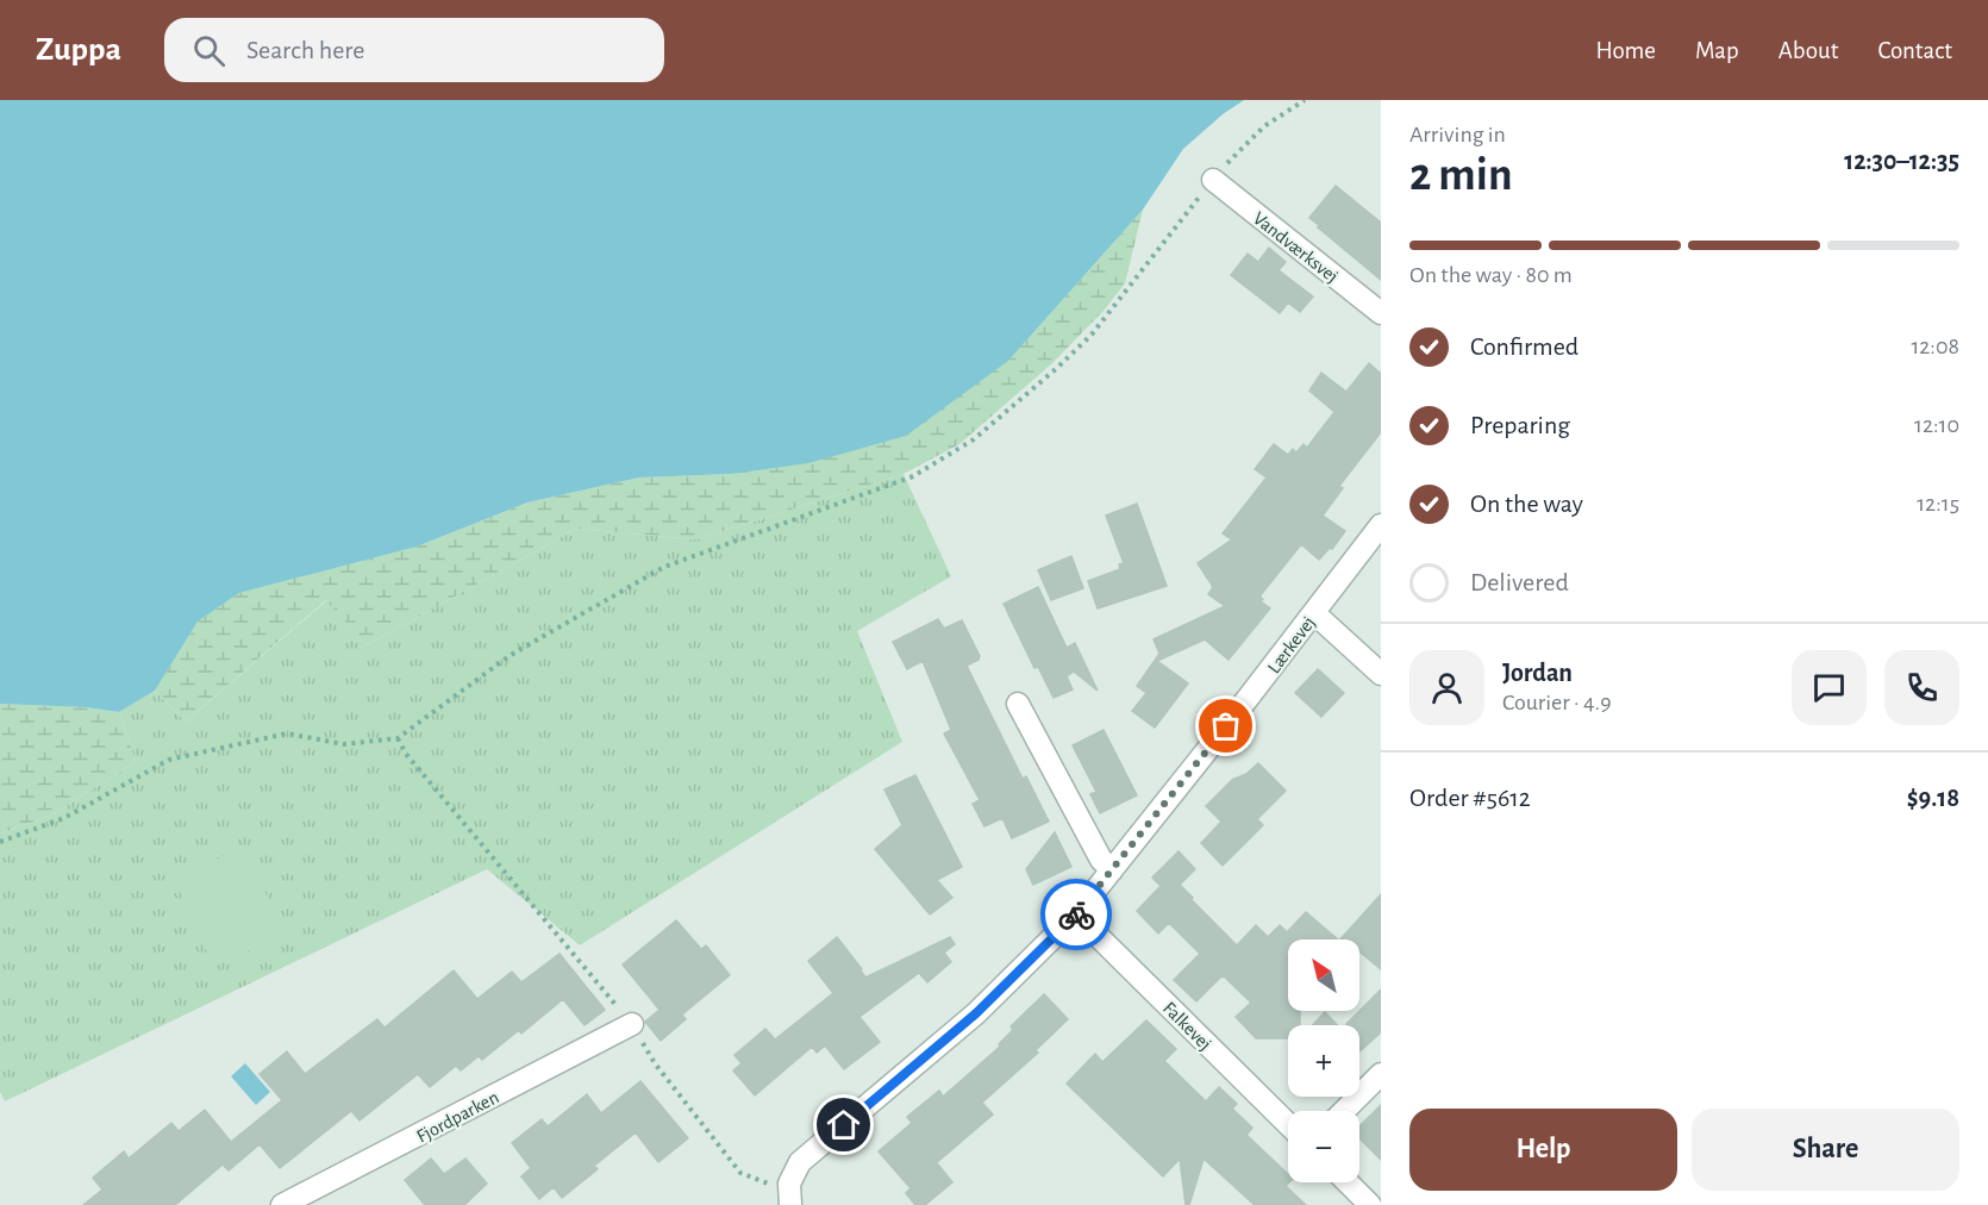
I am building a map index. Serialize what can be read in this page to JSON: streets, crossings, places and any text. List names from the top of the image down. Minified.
{"streets":{"street":["Vandværksvej","Lærkevej","Falkevej","Fjordparken"]},"crossings":[["Lærkevej","Falkevej"]],"north":"top left","page":{"header":"Zuppa","search":"Search here","nav":["Home","Map","About","Contact"],"heading":["2 min","Arriving in","12:30–12:35"],"panel":["Jordan","Courier · 4.9","Order #5612","$9.18"],"bar":"On the way · 80 m","list":[["Confirmed","12:08"],["Preparing","12:10"],["On the way","12:15"],"Delivered"],"map_buttons":["+","−"],"buttons":["Help","Share"]}}
